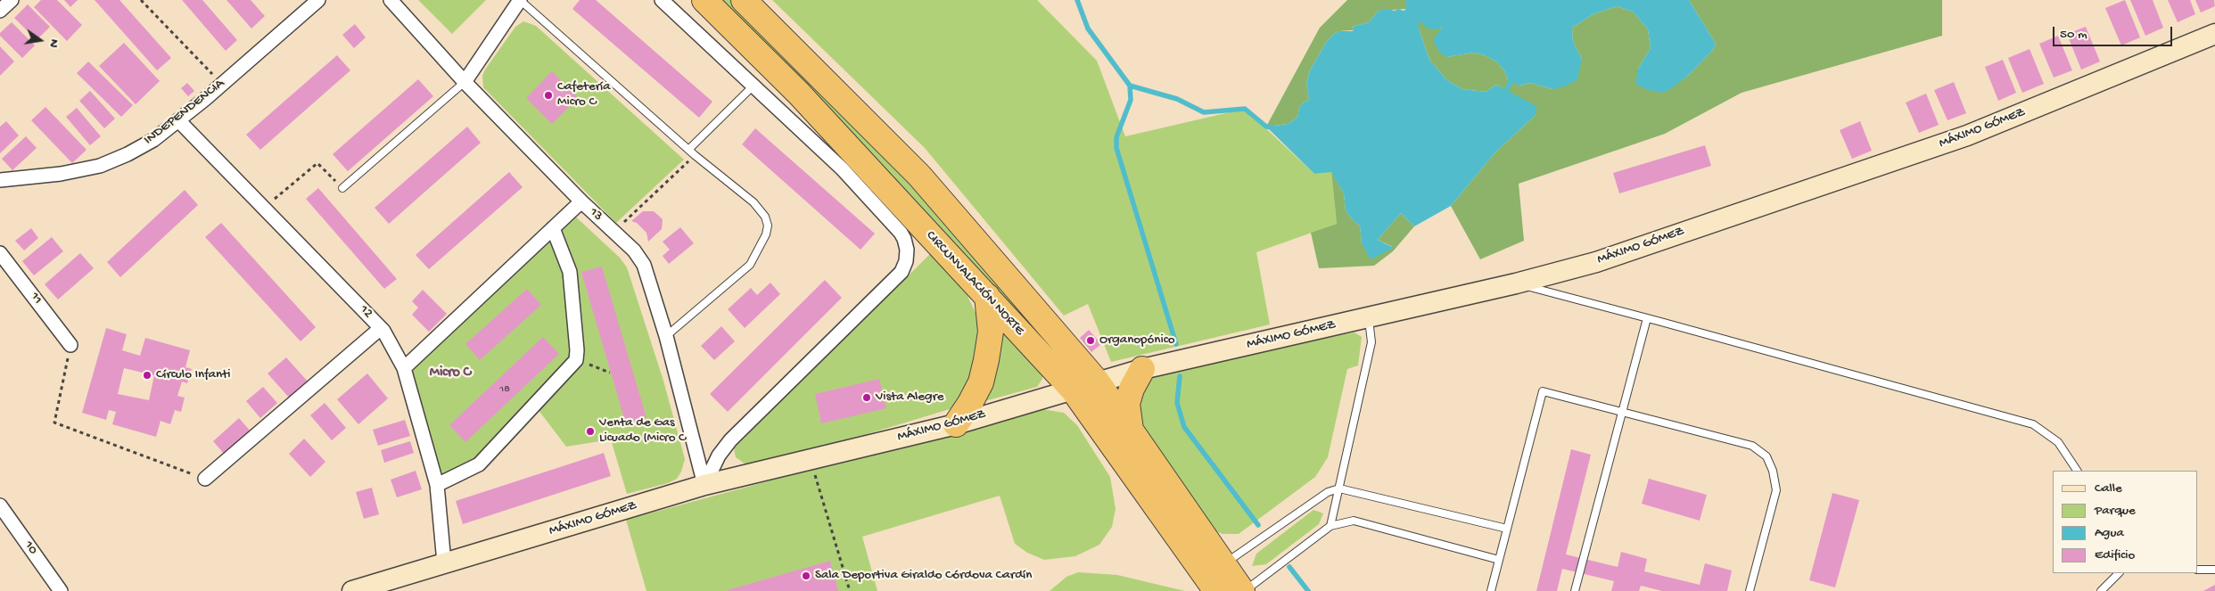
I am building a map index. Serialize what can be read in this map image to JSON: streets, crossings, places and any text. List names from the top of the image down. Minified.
{"streets":{"highway":["CIRCUNVALACIÓN NORTE"],"street":["INDEPENDENCIA","MÁXIMO GÓMEZ","13","11","12","10"]},"crossings":[["INDEPENDENCIA","12"],["MÁXIMO GÓMEZ","13"],["MÁXIMO GÓMEZ","CIRCUNVALACIÓN NORTE"],["MÁXIMO GÓMEZ","12"]],"districts":["Micro C"],"places":["Cafetería Micro C","Organopónico","Círculo Infanti","Vista Alegre","Venta de Gas Licuado (Micro C","Sala Deportiva Giraldo Córdova Cardín"],"house_numbers":["18"],"legend":["Calle","Parque","Agua","Edificio"],"scale_bar":"50 m","north":"right"}
